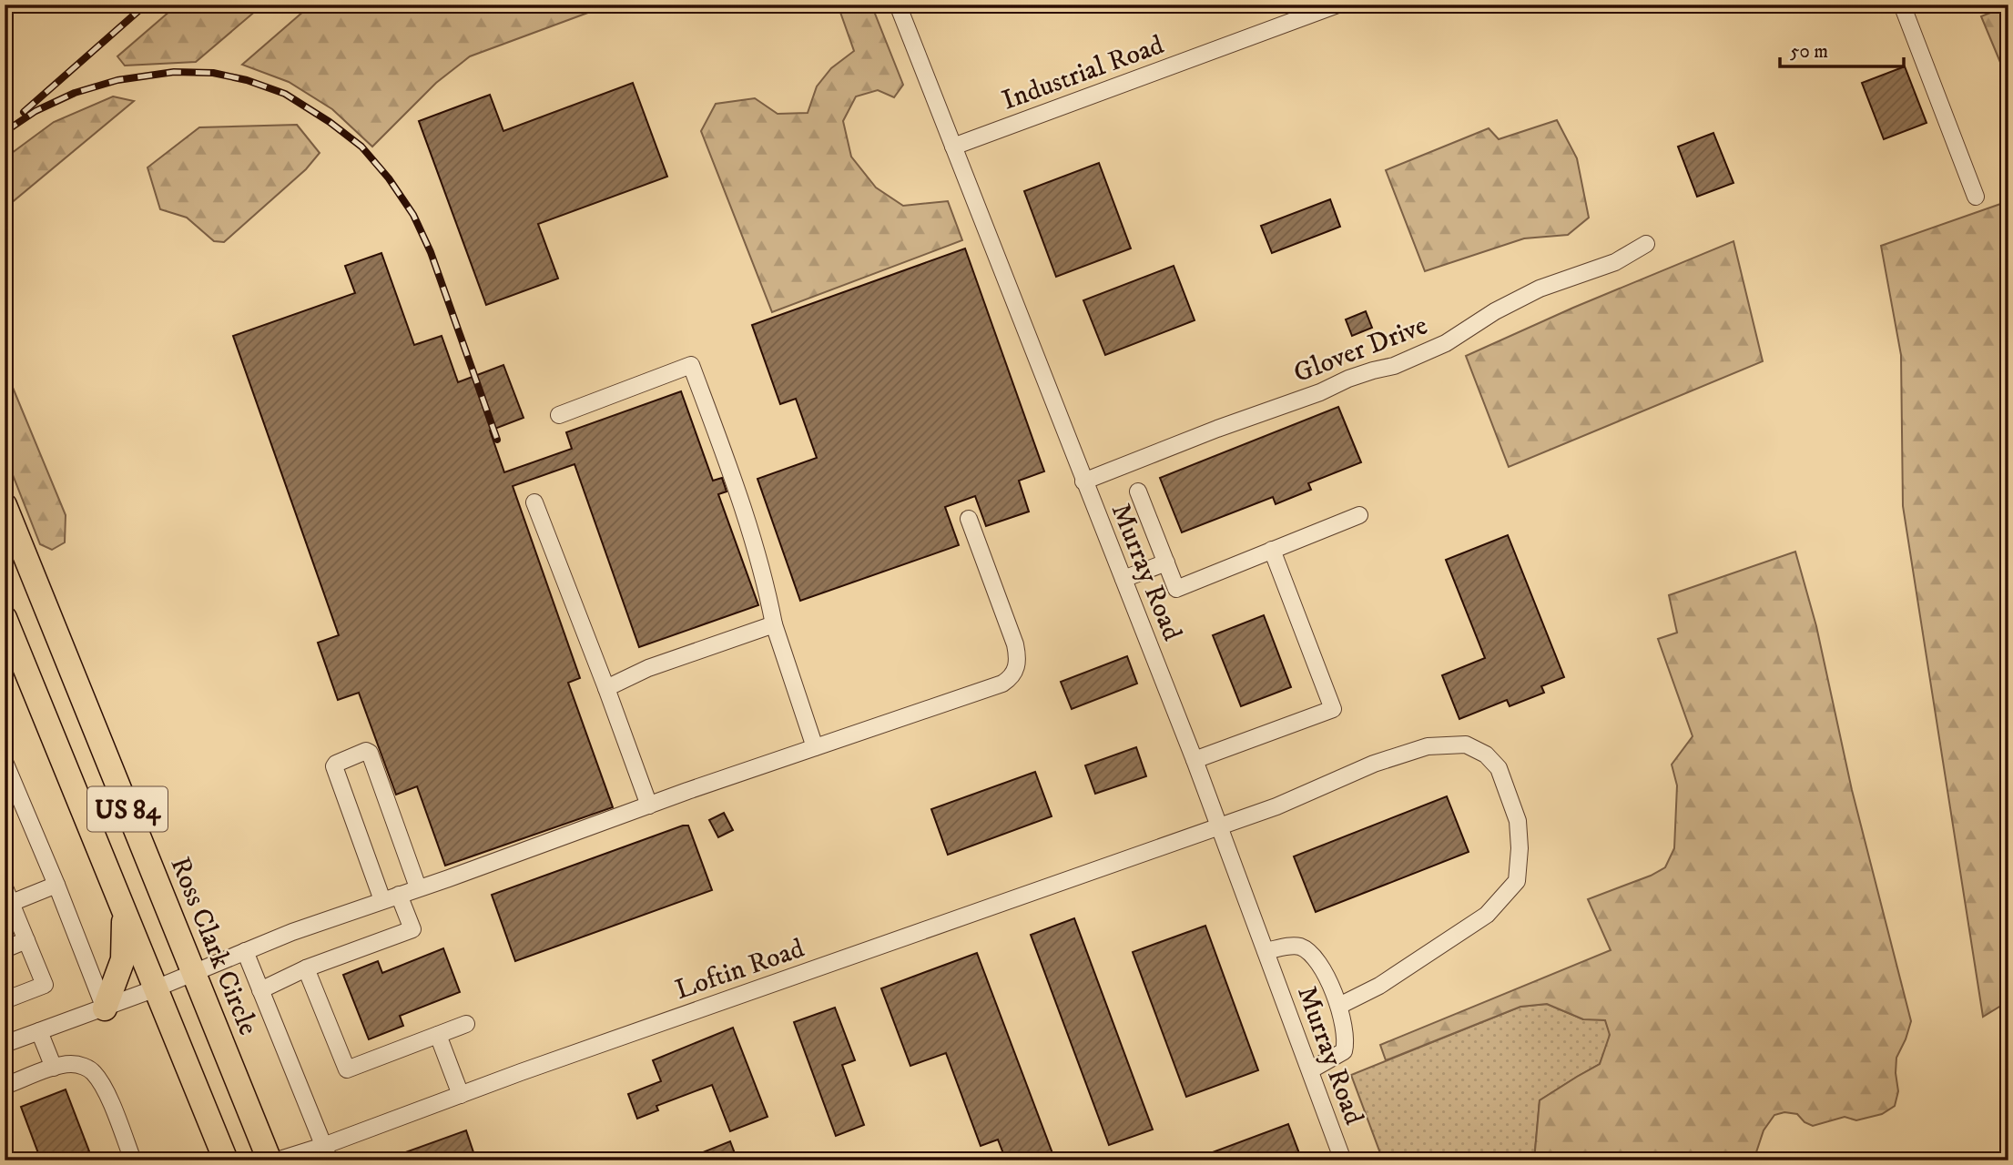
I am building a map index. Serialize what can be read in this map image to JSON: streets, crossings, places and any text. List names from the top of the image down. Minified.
{"streets":{"highway":["US 84","Ross Clark Circle"],"street":["Industrial Road","Glover Drive","Murray Road","Loftin Road"]},"crossings":[["Industrial Road","Murray Road"],["Glover Drive","Murray Road"],["Murray Road","Loftin Road"]],"scale_bar":"50 m"}
